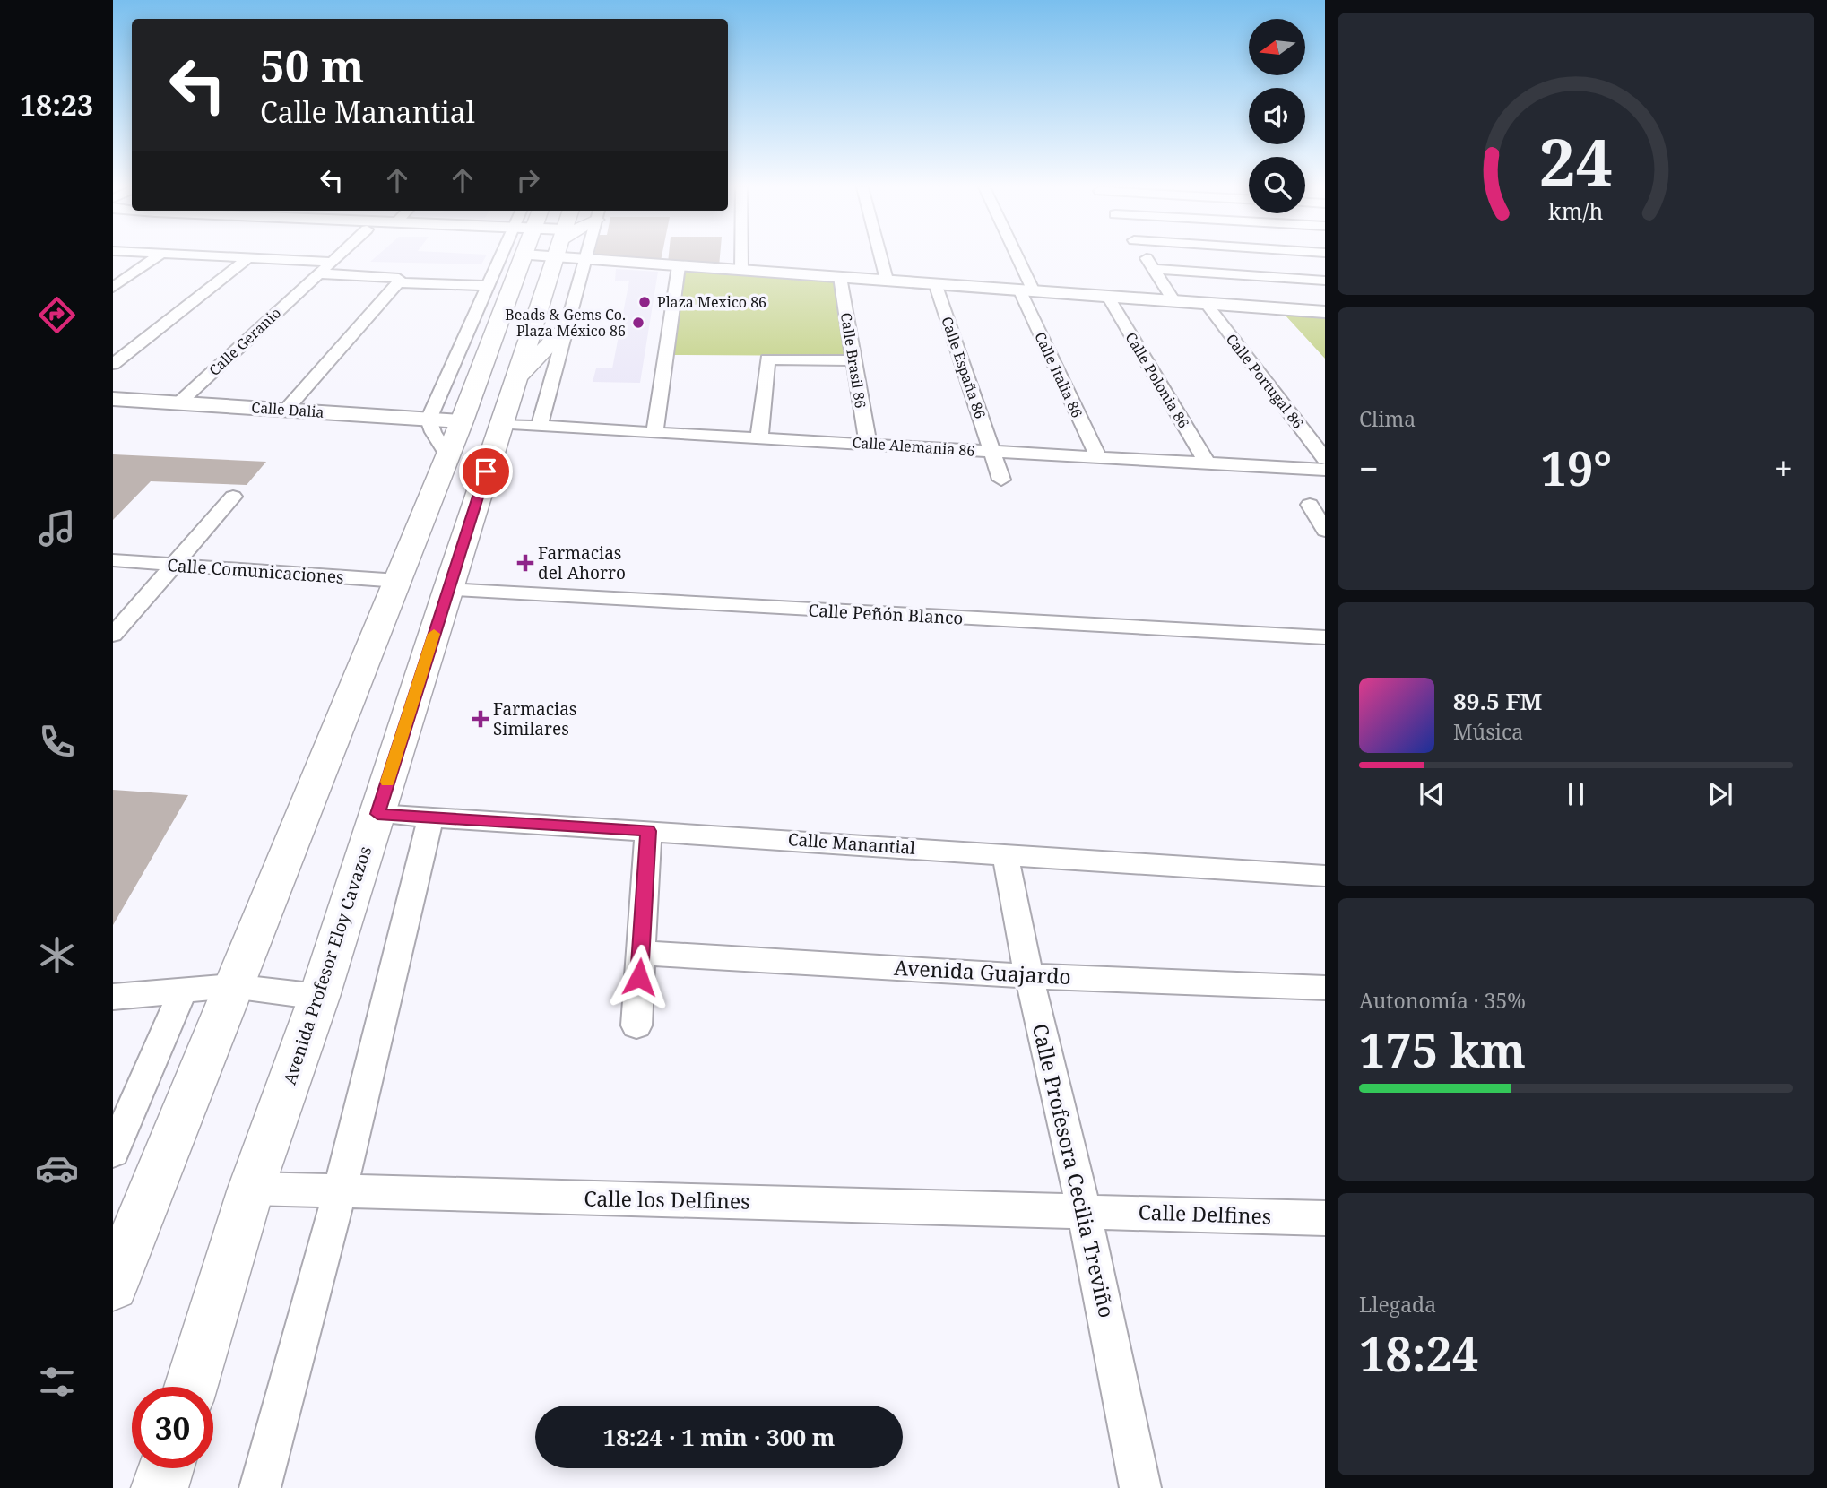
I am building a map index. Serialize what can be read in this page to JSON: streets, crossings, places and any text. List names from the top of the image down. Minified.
{"streets":{"main road":["Avenida Profesor Eloy Cavazos"],"street":["Calle Geranio","Calle Brasil 86","Calle España 86","Calle Italia 86","Calle Polonia 86","Calle Portugal 86","Calle Dalia","Calle Alemania 86","Calle Comunicaciones","Calle Peñón Blanco","Calle Manantial","Avenida Guajardo","Calle Profesora Cecilia Treviño","Calle los Delfines","Calle Delfines"]},"crossings":[["Calle Geranio","Calle Dalia"],["Calle Brasil 86","Calle Alemania 86"],["Calle España 86","Calle Alemania 86"],["Calle Italia 86","Calle Alemania 86"],["Calle Polonia 86","Calle Alemania 86"],["Calle Dalia","Avenida Profesor Eloy Cavazos"],["Calle Alemania 86","Avenida Profesor Eloy Cavazos"],["Calle Comunicaciones","Avenida Profesor Eloy Cavazos"],["Calle Peñón Blanco","Avenida Profesor Eloy Cavazos"],["Calle Manantial","Avenida Profesor Eloy Cavazos"],["Calle Manantial","Calle Profesora Cecilia Treviño"],["Avenida Profesor Eloy Cavazos","Calle los Delfines"],["Avenida Guajardo","Calle Profesora Cecilia Treviño"],["Calle Profesora Cecilia Treviño","Calle los Delfines"],["Calle Profesora Cecilia Treviño","Calle Delfines"],["Calle los Delfines","Calle Delfines"]],"places":{"other":["Plaza Mexico 86","Beads & Gems Co. Plaza México 86"],"health":["Farmacias del Ahorro","Farmacias Similares"]},"north":"left","page":{"tabs":"18:23","turn":["50 m","Calle Manantial"],"tile":["Clima",["Autonomía · 35%","175 km"],["Llegada","18:24"]],"heat":["−","19°","+"],"song":["89.5 FM","Música"],"limit":"30","trip":"18:24 · 1 min · 300 m","gauge":["24","km/h"]}}
